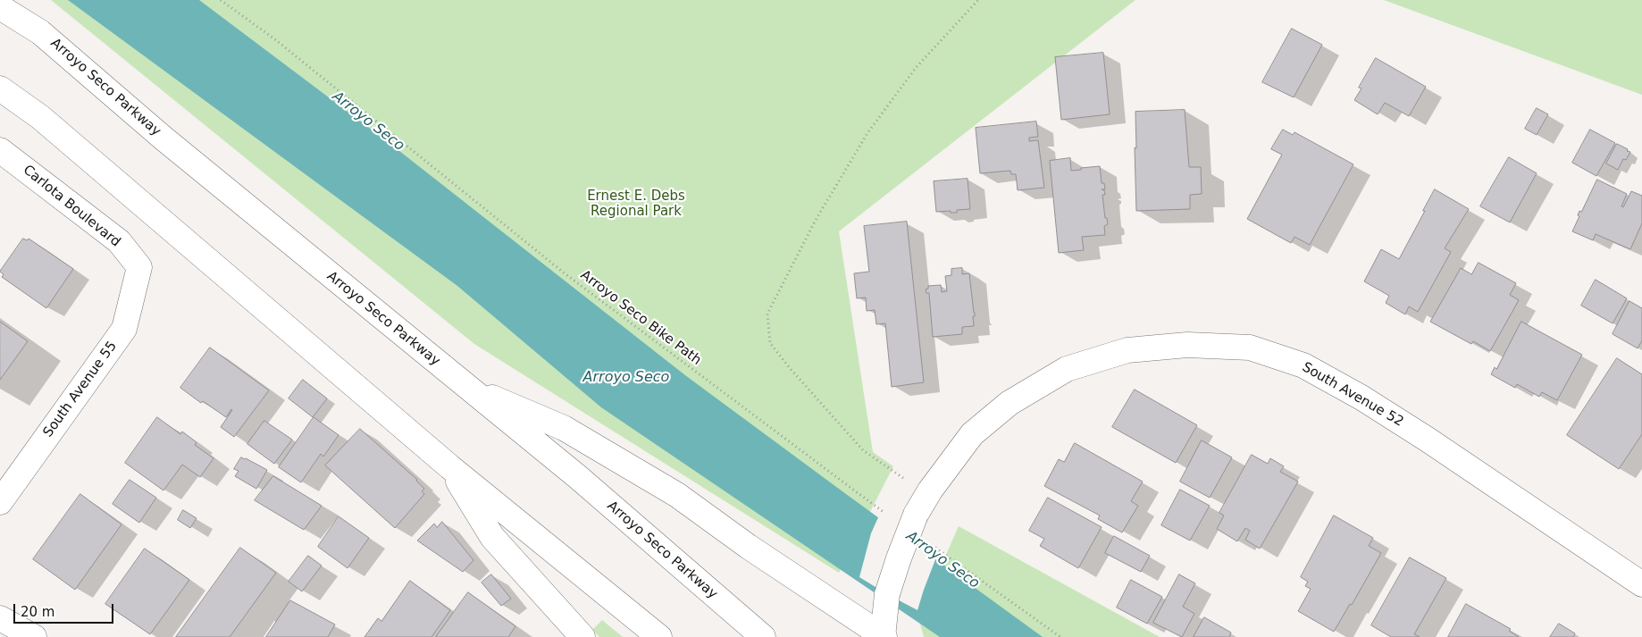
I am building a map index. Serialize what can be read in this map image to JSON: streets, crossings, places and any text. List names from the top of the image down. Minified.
{"streets":{"main road":["Arroyo Seco Parkway","Carlota Boulevard","South Avenue 55","South Avenue 52"],"path":["Arroyo Seco Bike Path"]},"crossings":[["Carlota Boulevard","South Avenue 55"]],"water":["Arroyo Seco"],"parks":["Ernest E. Debs Regional Park"],"scale_bar":"20 m"}
